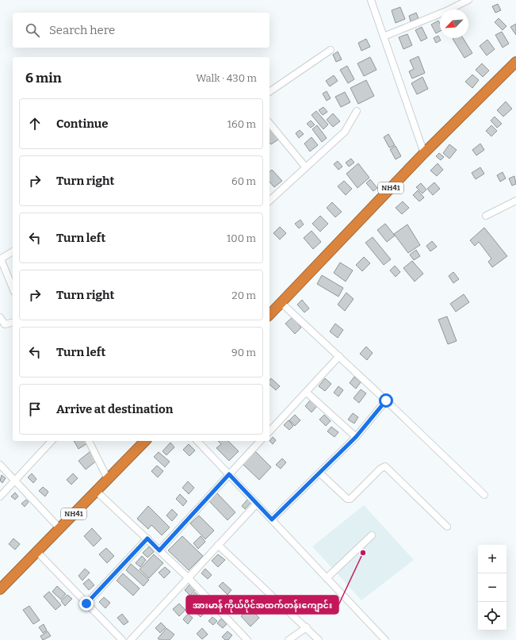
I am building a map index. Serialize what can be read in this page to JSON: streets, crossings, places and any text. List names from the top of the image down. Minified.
{"streets":{"highway":["NH41"]},"places":["အားမာန် ကိုယ်ပိုင်အထက်တန်းကျောင်း"],"north":"bottom left","page":{"search":"Search here","heading":["6 min","Walk · 430 m"],"list":[["Continue","160 m"],["Turn right","60 m"],["Turn left","100 m"],["Turn right","20 m"],["Turn left","90 m"],"Arrive at destination"],"map_buttons":["+","−"]}}
